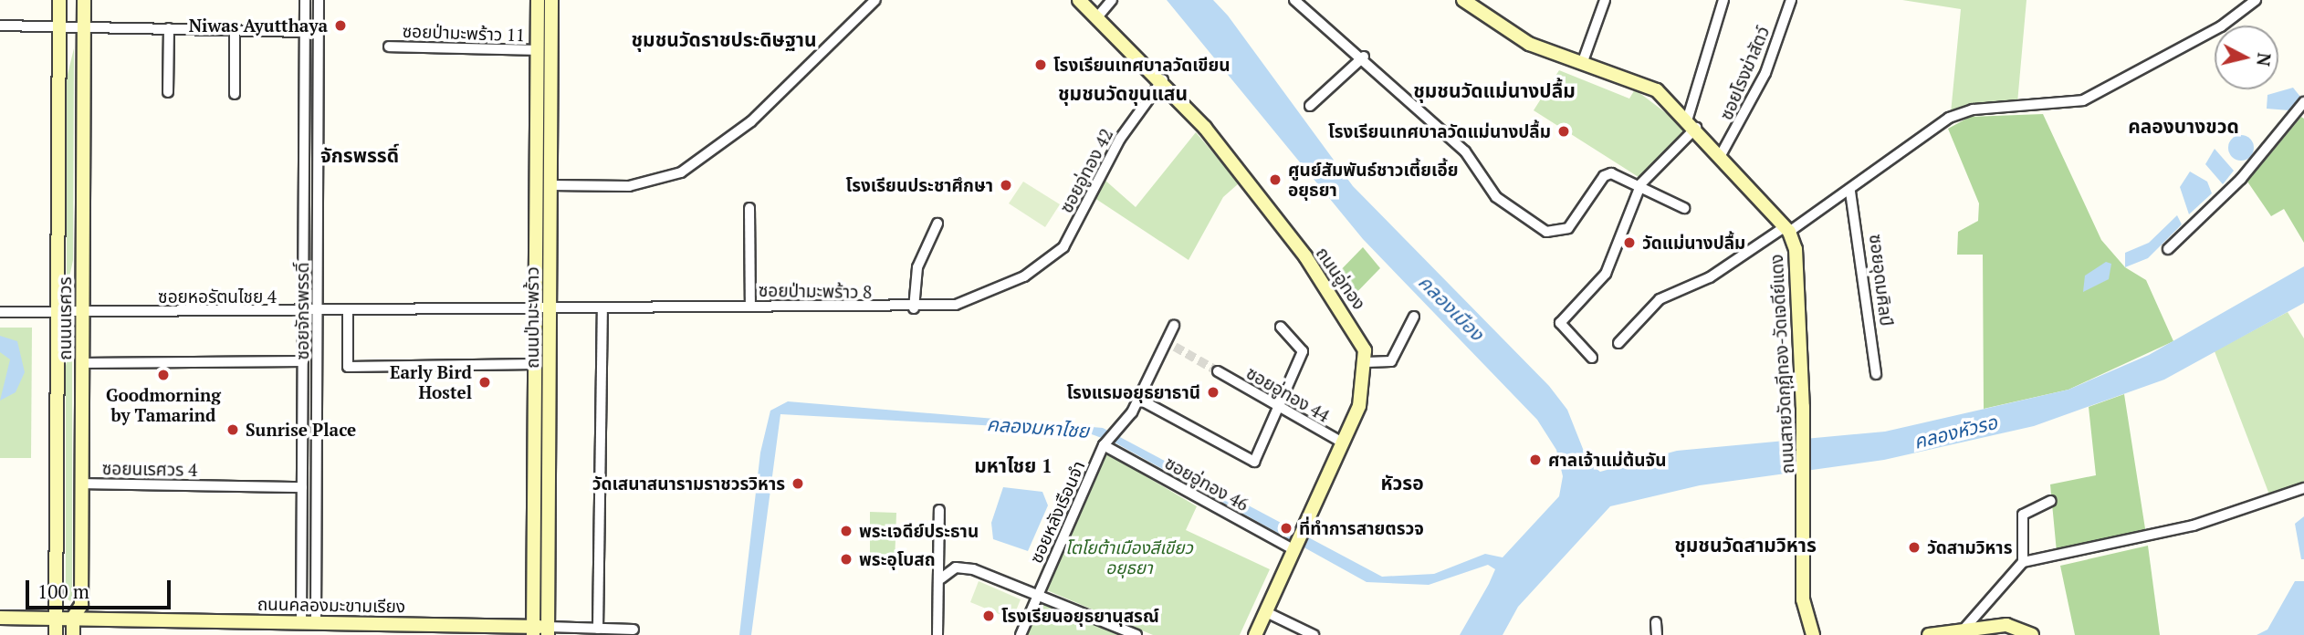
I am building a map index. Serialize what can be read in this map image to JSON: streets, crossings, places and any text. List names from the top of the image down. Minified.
{"streets":{"street":["ซอยป่ามะพร้าว 11","ซอยโรงฆ่าสัตว์","ซอยอู่ทอง 42","ถนนอู่ทอง","ซอยอุดมศิลป์","ซอยป่ามะพร้าว 8","ซอยหอรัตนไชย 4","ซอยจักรพรรดิ์","ถนนป่ามะพร้าว","ถนนนเรศวร","ถนนสายวัดกุฎีทอง-วัดเจดีย์แดง","ซอยอู่ทอง 44","ซอยนเรศวร 4","ซอยอู่ทอง 46","ซอยหลังเรือนจำ","ถนนคลองมะขามเรียง"]},"crossings":[["ซอยป่ามะพร้าว 11","ถนนป่ามะพร้าว"],["ซอยโรงฆ่าสัตว์","ถนนสายวัดกุฎีทอง-วัดเจดีย์แดง"],["ซอยอู่ทอง 42","ถนนอู่ทอง"],["ซอยอู่ทอง 42","ซอยป่ามะพร้าว 8"],["ถนนอู่ทอง","ซอยอู่ทอง 44"],["ถนนอู่ทอง","ซอยอู่ทอง 46"],["ซอยป่ามะพร้าว 8","ซอยหอรัตนไชย 4"],["ซอยป่ามะพร้าว 8","ถนนป่ามะพร้าว"],["ซอยหอรัตนไชย 4","ซอยจักรพรรดิ์"],["ซอยหอรัตนไชย 4","ถนนป่ามะพร้าว"],["ซอยหอรัตนไชย 4","ถนนนเรศวร"],["ซอยจักรพรรดิ์","ซอยนเรศวร 4"],["ซอยจักรพรรดิ์","ถนนคลองมะขามเรียง"],["ถนนป่ามะพร้าว","ถนนคลองมะขามเรียง"],["ถนนนเรศวร","ซอยนเรศวร 4"],["ถนนนเรศวร","ถนนคลองมะขามเรียง"],["ซอยอู่ทอง 46","ซอยหลังเรือนจำ"]],"districts":["ชุมชนวัดราชประดิษฐาน","ชุมชนวัดแม่นางปลื้ม","ชุมชนวัดขุนแสน","คลองบางขวด","จักรพรรดิ์","มหาไชย 1","หัวรอ","ชุมชนวัดสามวิหาร"],"water":["คลองเมือง","คลองมหาไชย","คลองหัวรอ"],"parks":["โตโยต้าเมืองสีเขียว อยุธยา"],"places":["Niwas Ayutthaya","โรงเรียนเทศบาลวัดเขียน","โรงเรียนเทศบาลวัดแม่นางปลื้ม","ศูนย์สัมพันธ์ชาวเตี้ยเอี้ย อยุธยา","โรงเรียนประชาศึกษา","วัดแม่นางปลื้ม","Goodmorning by Tamarind","Early Bird Hostel","โรงแรมอยุธยาธานี","Sunrise Place","ศาลเจ้าแม่ต้นจัน","วัดเสนาสนารามราชวรวิหาร","ที่ทำการสายตรวจ","พระเจดีย์ประธาน","วัดสามวิหาร","พระอุโบสถ","โรงเรียนอยุธยานุสรณ์"],"scale_bar":"100 m","north":"right"}
